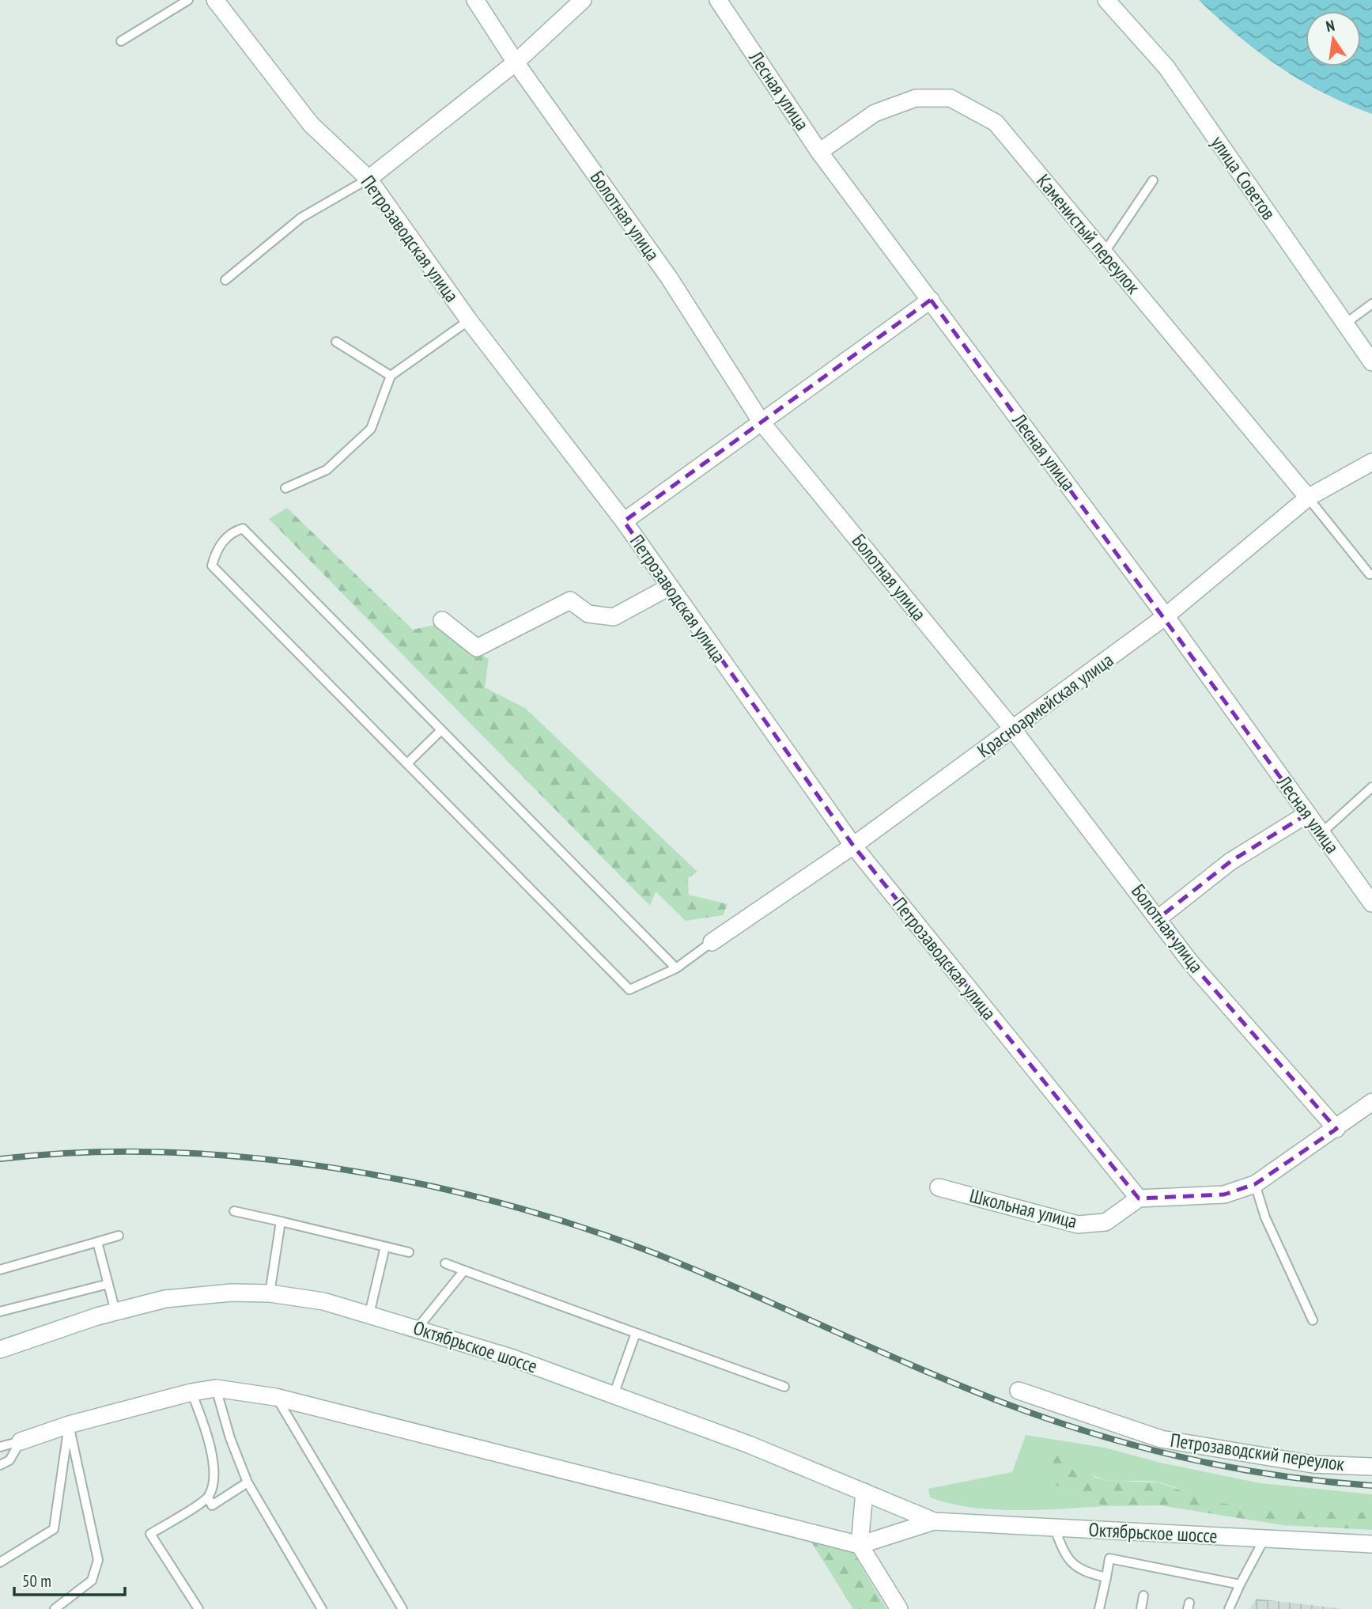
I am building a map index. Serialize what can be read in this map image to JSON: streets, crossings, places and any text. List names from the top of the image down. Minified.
{"streets":{"street":["Лесная улица","улица Советов","Болотная улица","Каменистый переулок","Петрозаводская улица","Красноармейская улица","Школьная улица","Октябрьское шоссе","Петрозаводский переулок"]},"crossings":[["Лесная улица","Каменистый переулок"],["Лесная улица","Красноармейская улица"],["Болотная улица","Красноармейская улица"],["Каменистый переулок","Красноармейская улица"],["Петрозаводская улица","Красноармейская улица"],["Петрозаводская улица","Школьная улица"]],"scale_bar":"50 m","north":"top"}
